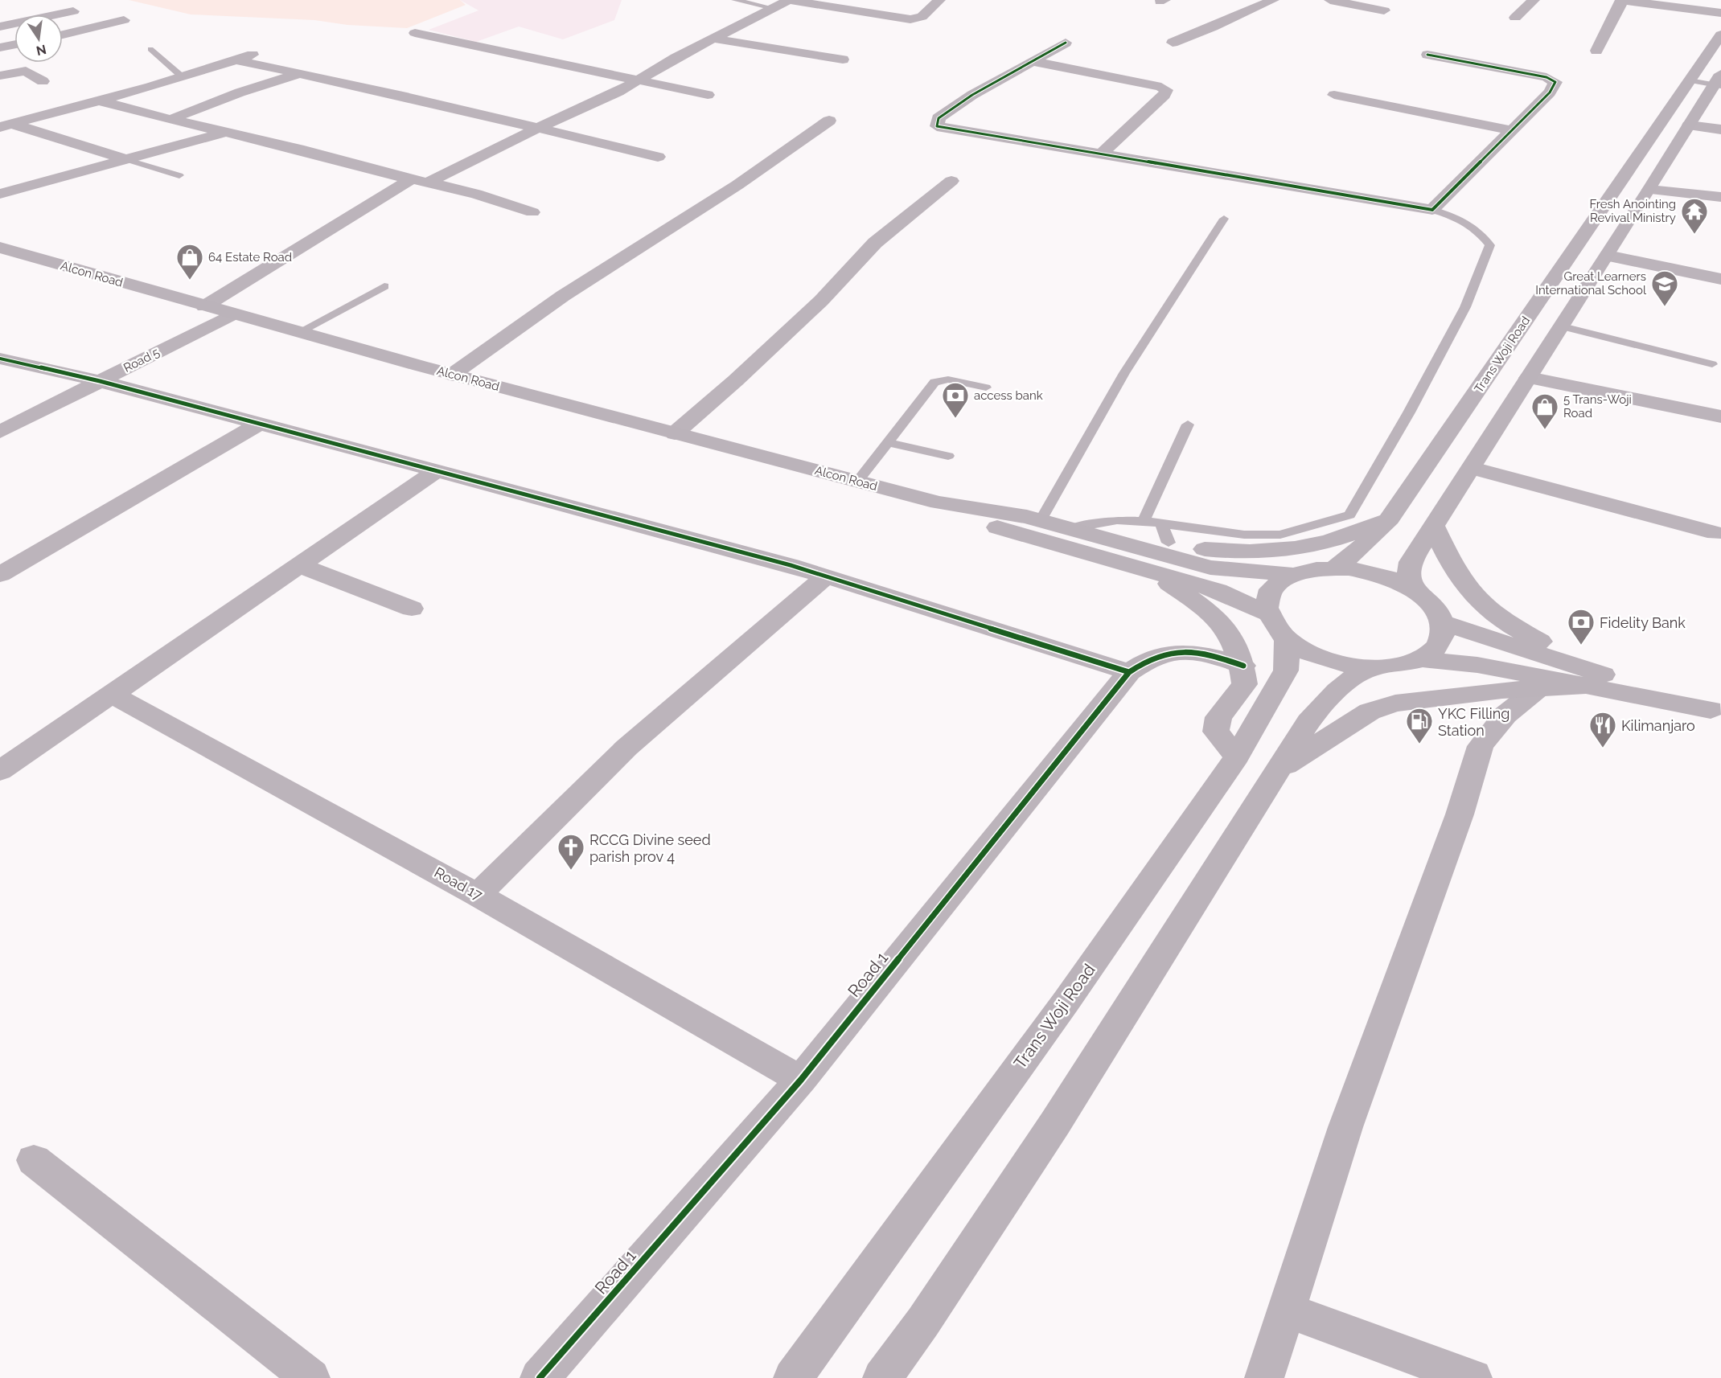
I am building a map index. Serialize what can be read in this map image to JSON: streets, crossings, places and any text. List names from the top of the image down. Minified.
{"streets":{"main road":["Alcon Road","Trans Woji Road"],"street":["Road 5","Road 17","Road 1"]},"crossings":[["Alcon Road","Road 5"],["Road 17","Road 1"]],"places":{"temple":["Fresh Anointing Revival Ministry"],"shop":["64 Estate Road","5 Trans-Woji Road"],"school or university":["Great Learners International School"],"bank":["access bank","Fidelity Bank"],"fuel station":["YKC Filling Station"],"restaurant":["Kilimanjaro"],"church":["RCCG Divine seed parish prov 4"]},"north":"bottom"}
